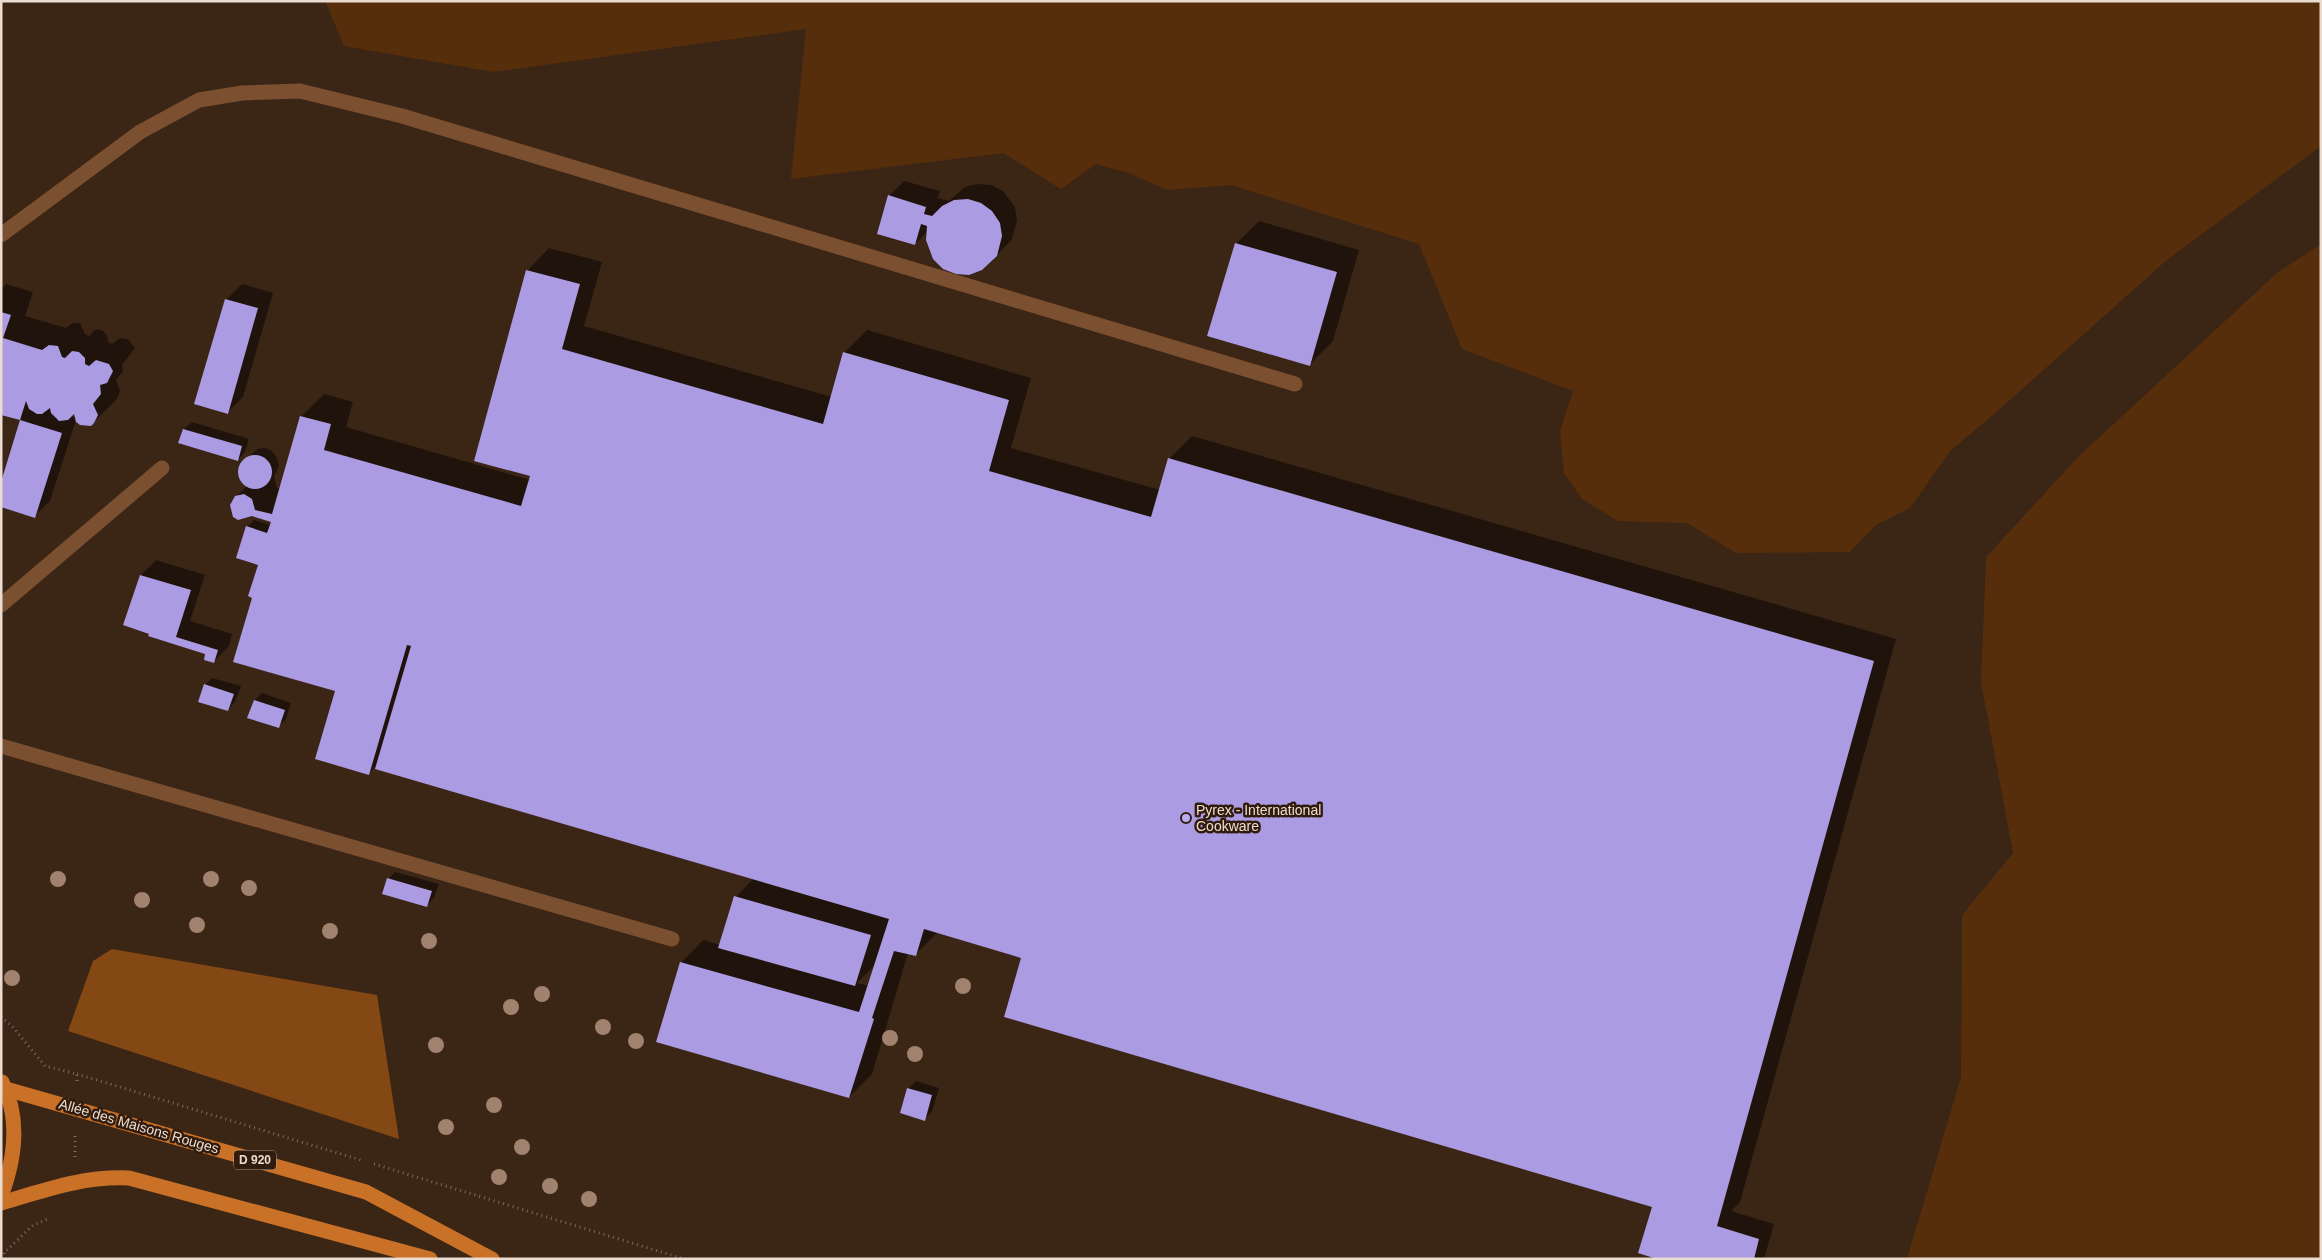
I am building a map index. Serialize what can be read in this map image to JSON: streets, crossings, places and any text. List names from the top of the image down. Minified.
{"streets":{"main road":["Allée des Maisons Rouges","D 920"]},"places":["Pyrex - International Cookware"]}
